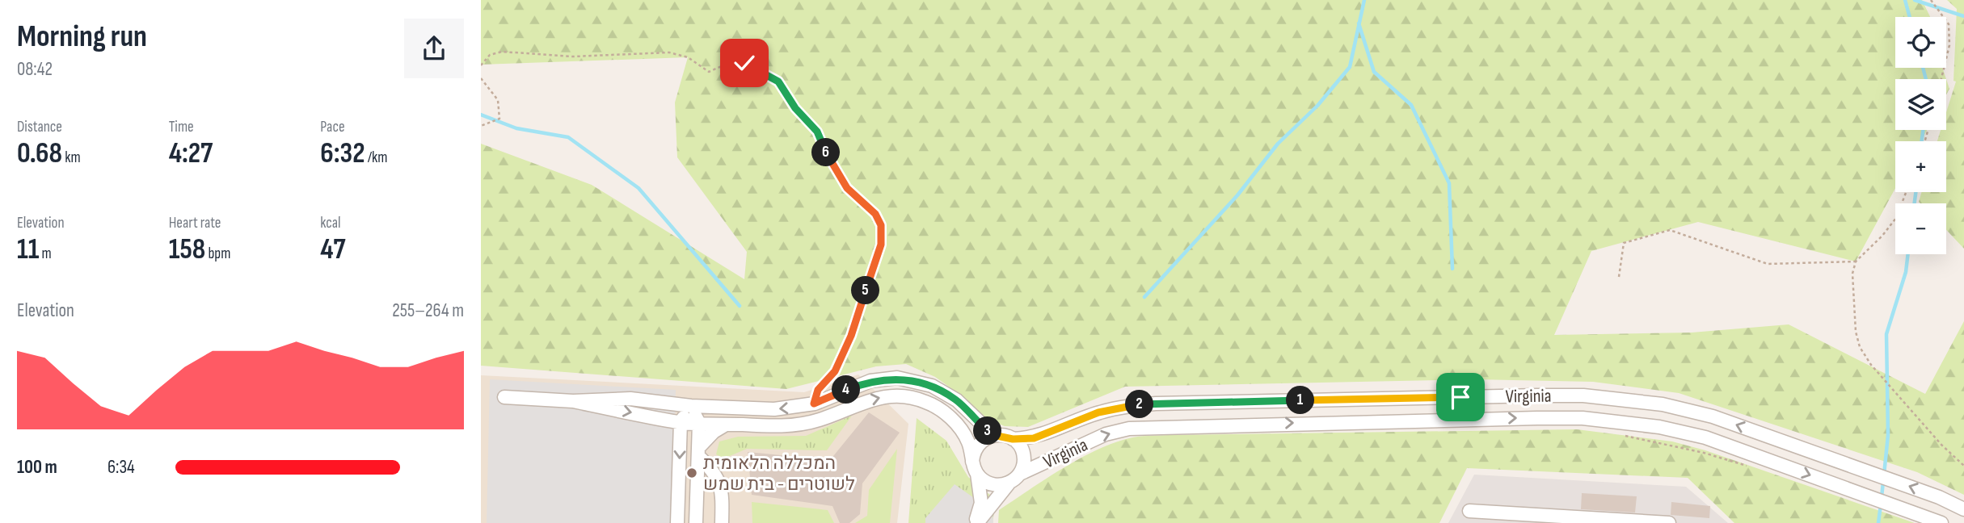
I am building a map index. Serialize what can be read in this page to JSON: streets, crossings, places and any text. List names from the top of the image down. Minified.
{"streets":{"street":["Virginia"]},"places":["המכללה הלאומית לשוטרים - בית שמש"],"page":{"heading":["Morning run","08:42"],"map_buttons":["+","−"],"stats":[["Distance","0.68 km"],["Time","4:27"],["Pace","6:32 /km"],["Elevation","11 m"],["Heart rate","158 bpm"],["kcal","47"]],"pins":["6","5","4","1","2","3"],"chart":["Elevation","255–264 m"],"list":[{"name":"100 m","note":"6:34"}]}}
